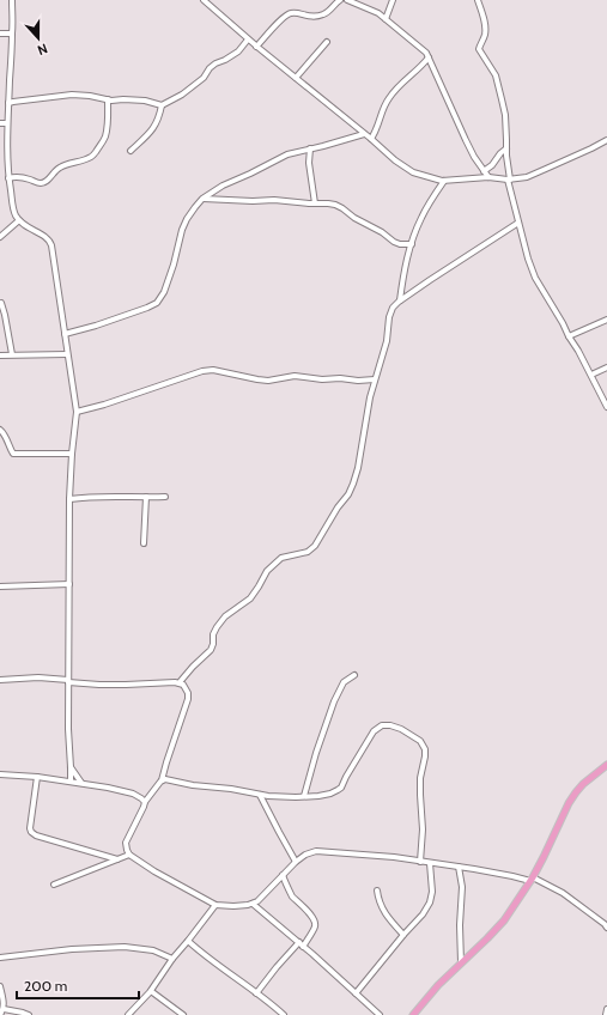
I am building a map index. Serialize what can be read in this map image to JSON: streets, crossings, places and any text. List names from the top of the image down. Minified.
{"scale_bar":"200 m","north":"bottom"}
